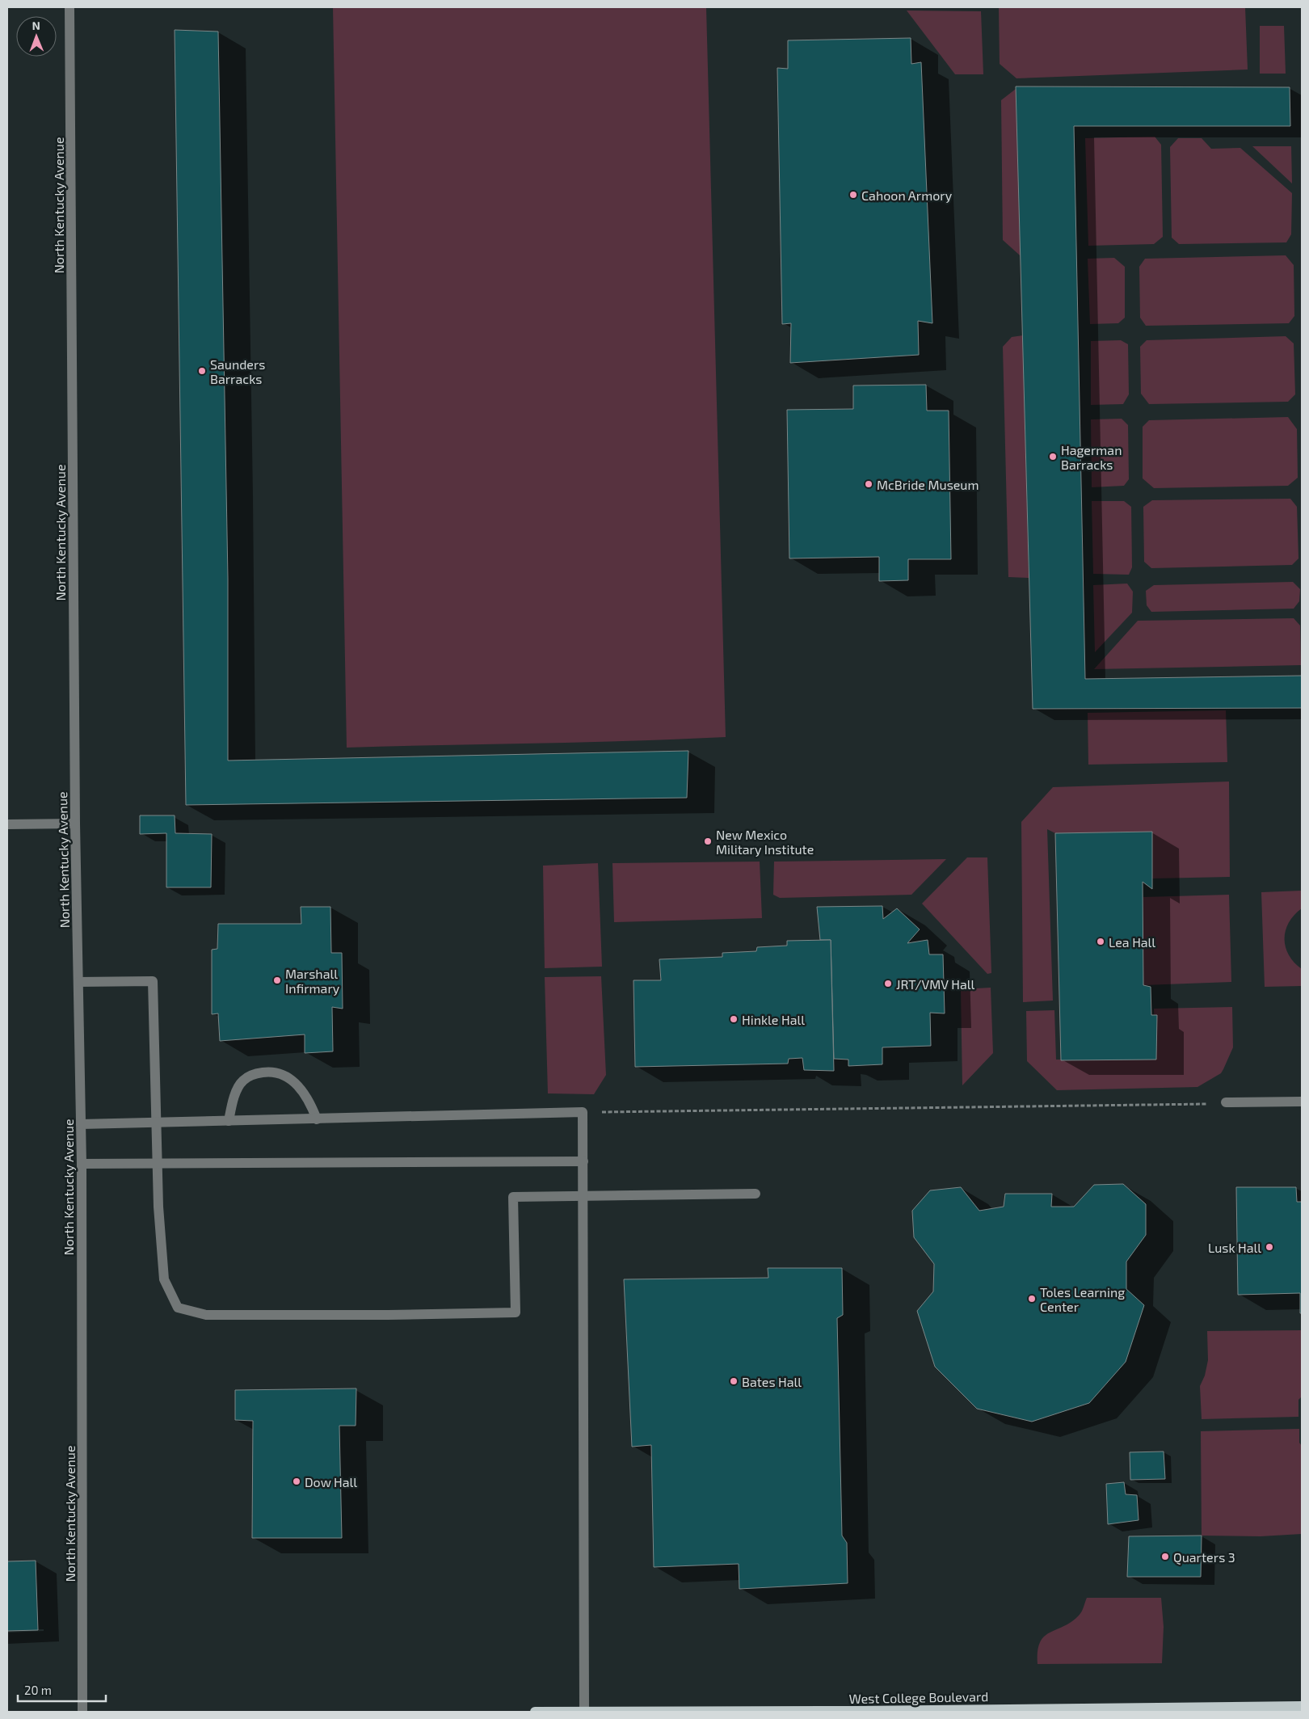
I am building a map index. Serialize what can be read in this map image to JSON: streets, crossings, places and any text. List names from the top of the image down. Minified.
{"streets":{"main road":["West College Boulevard"],"street":["North Kentucky Avenue"]},"places":["Cahoon Armory","Saunders Barracks","Hagerman Barracks","McBride Museum","New Mexico Military Institute","Lea Hall","Marshall Infirmary","JRT/VMV Hall","Hinkle Hall","Lusk Hall","Toles Learning Center","Bates Hall","Dow Hall","Quarters 3"],"scale_bar":"20 m","north":"top"}
